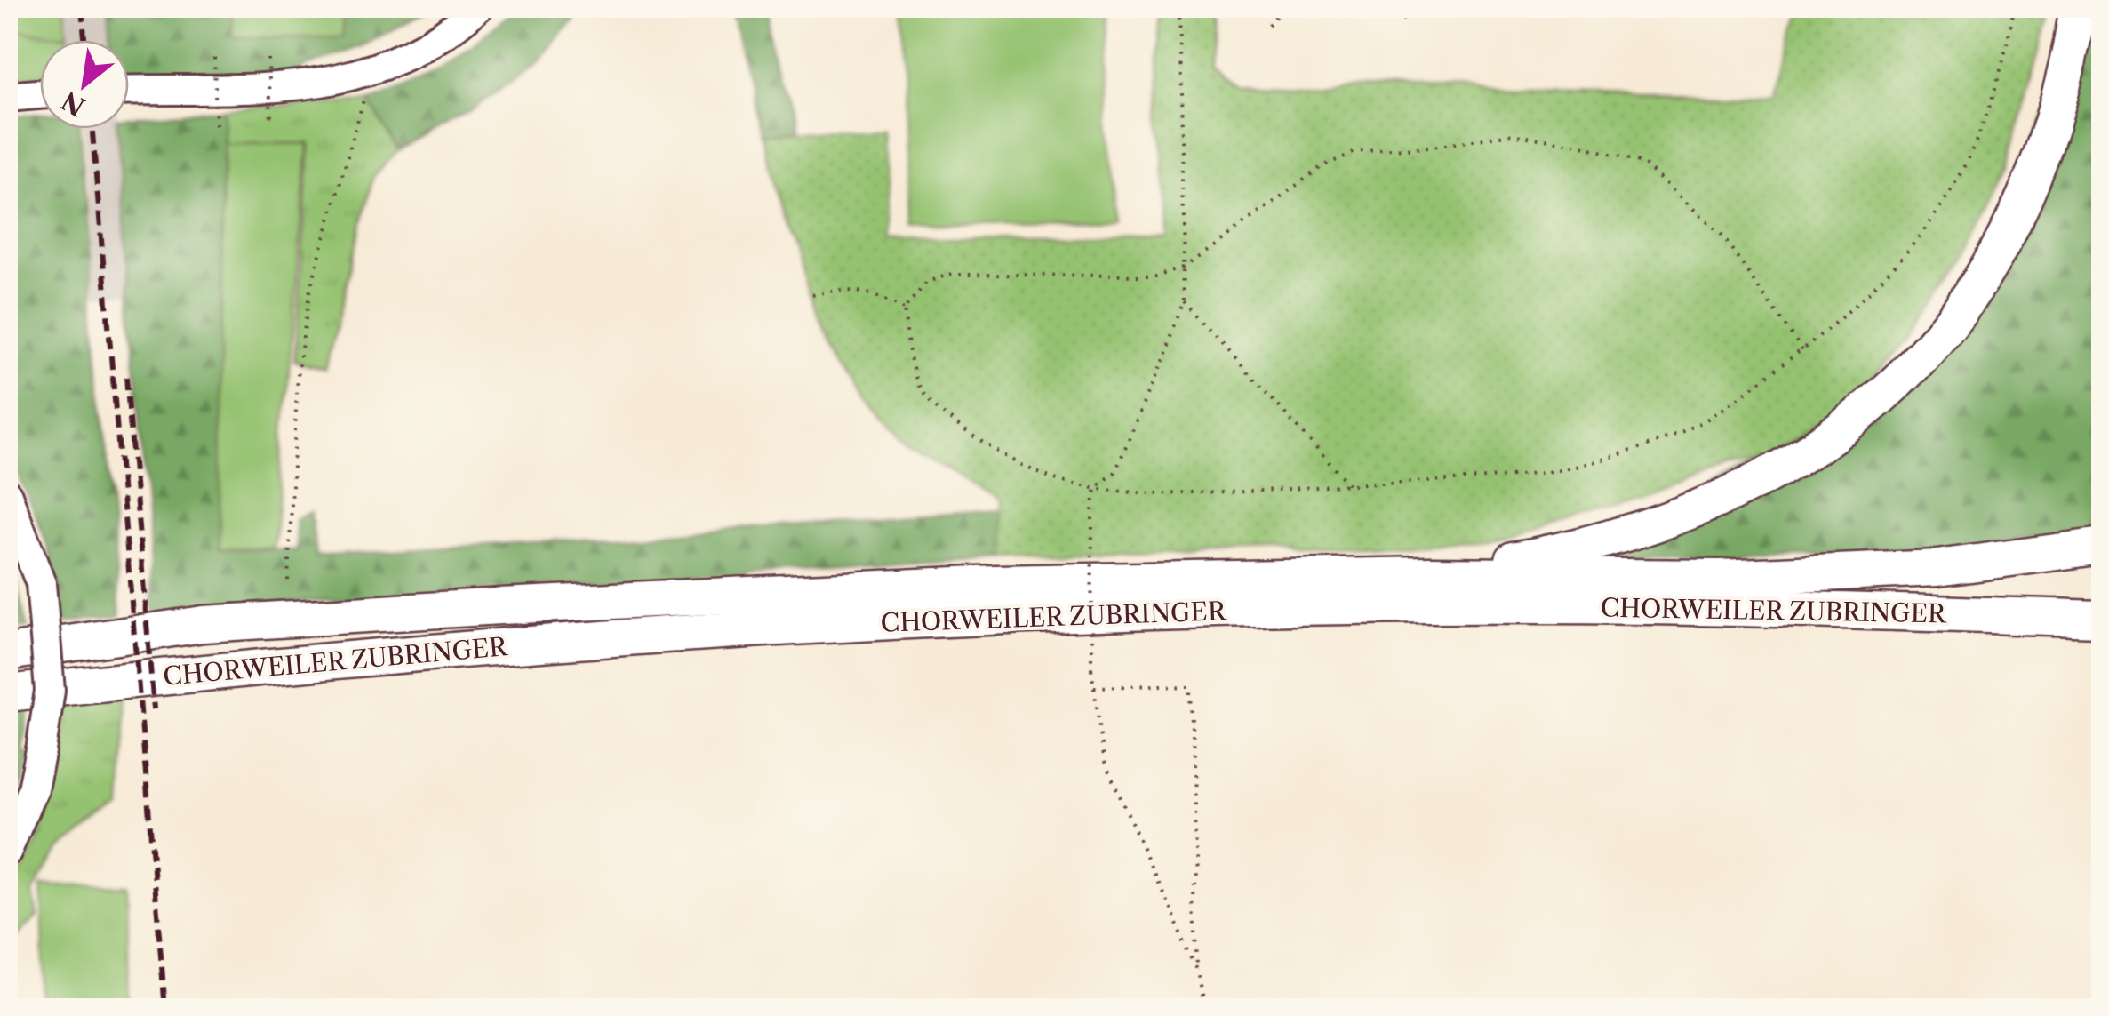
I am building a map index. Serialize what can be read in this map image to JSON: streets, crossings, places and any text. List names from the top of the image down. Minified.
{"streets":{"highway":["CHORWEILER ZUBRINGER"]},"north":"bottom left"}
